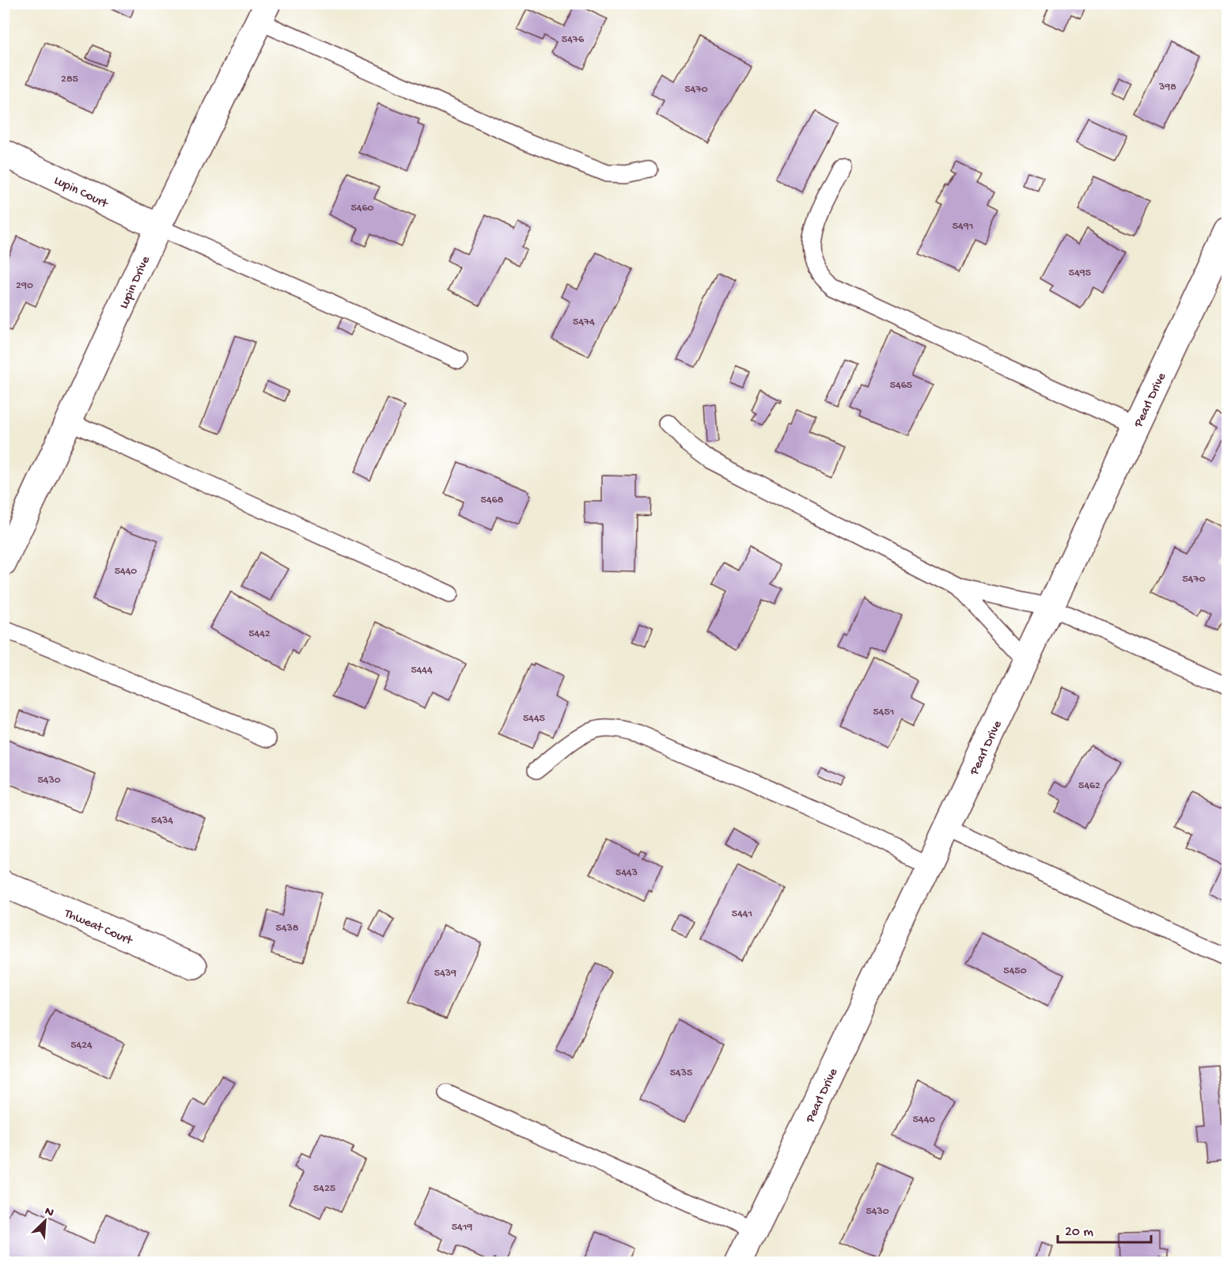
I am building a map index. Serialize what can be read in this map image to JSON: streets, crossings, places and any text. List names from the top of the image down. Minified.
{"streets":{"street":["Lupin Court","Lupin Drive","Pearl Drive","Thweat Court"]},"crossings":[["Lupin Court","Lupin Drive"]],"house_numbers":["5476","285","398","5470","5460","5491","5495","290","5474","5465","5468","5440","5470","5442","5444","5451","5445","5430","5462","5434","5443","5441","5438","5450","5439","5424","5435","5440","5425","5430","5419"],"scale_bar":"20 m","north":"top right"}
